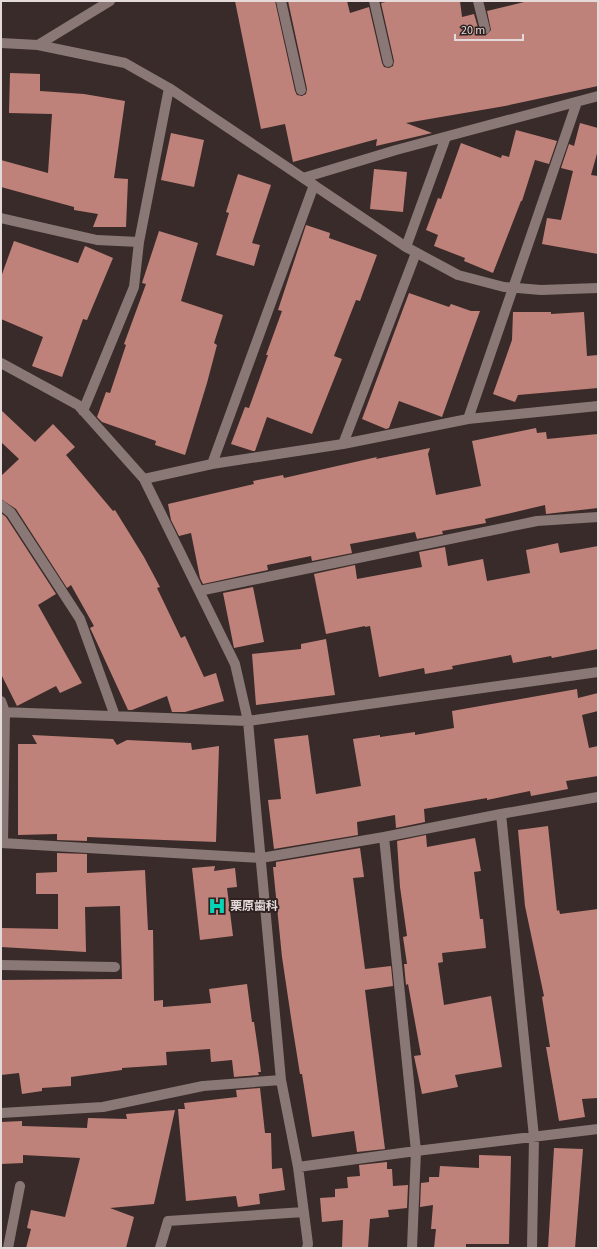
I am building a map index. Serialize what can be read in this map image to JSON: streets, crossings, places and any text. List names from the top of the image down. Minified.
{"places":{"hospital":["栗原歯科"]},"scale_bar":"20 m"}
